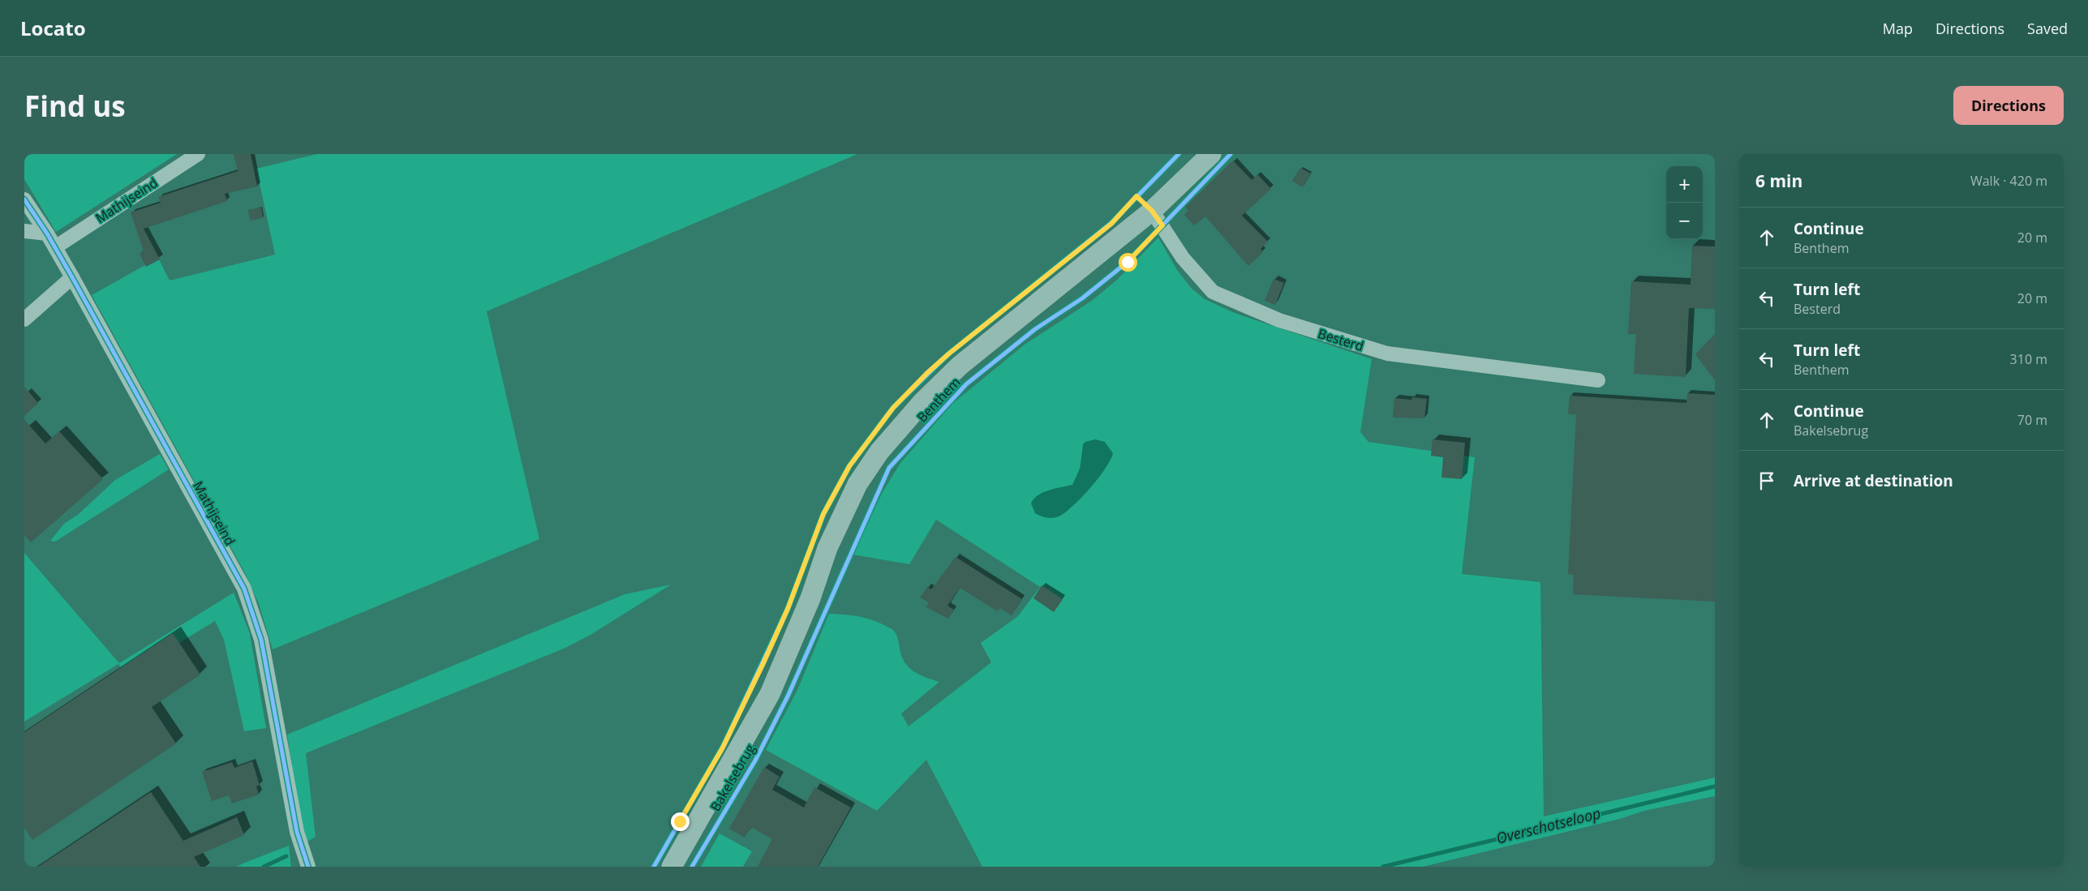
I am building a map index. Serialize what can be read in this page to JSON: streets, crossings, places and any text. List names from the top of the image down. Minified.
{"streets":{"main road":["Benthem","Bakelsebrug"],"street":["Mathijseind","Besterd"]},"crossings":[["Besterd","Benthem"],["Benthem","Bakelsebrug"]],"water":["Overschotseloop"],"page":{"header":"Locato","nav":["Map","Directions","Saved"],"buttons":"Directions","title":"Find us","heading":["6 min","Walk · 420 m"],"map_buttons":["+","−"],"list":[["Continue","Benthem","20 m"],["Turn left","Besterd","20 m"],["Turn left","Benthem","310 m"],["Continue","Bakelsebrug","70 m"],"Arrive at destination"]}}
